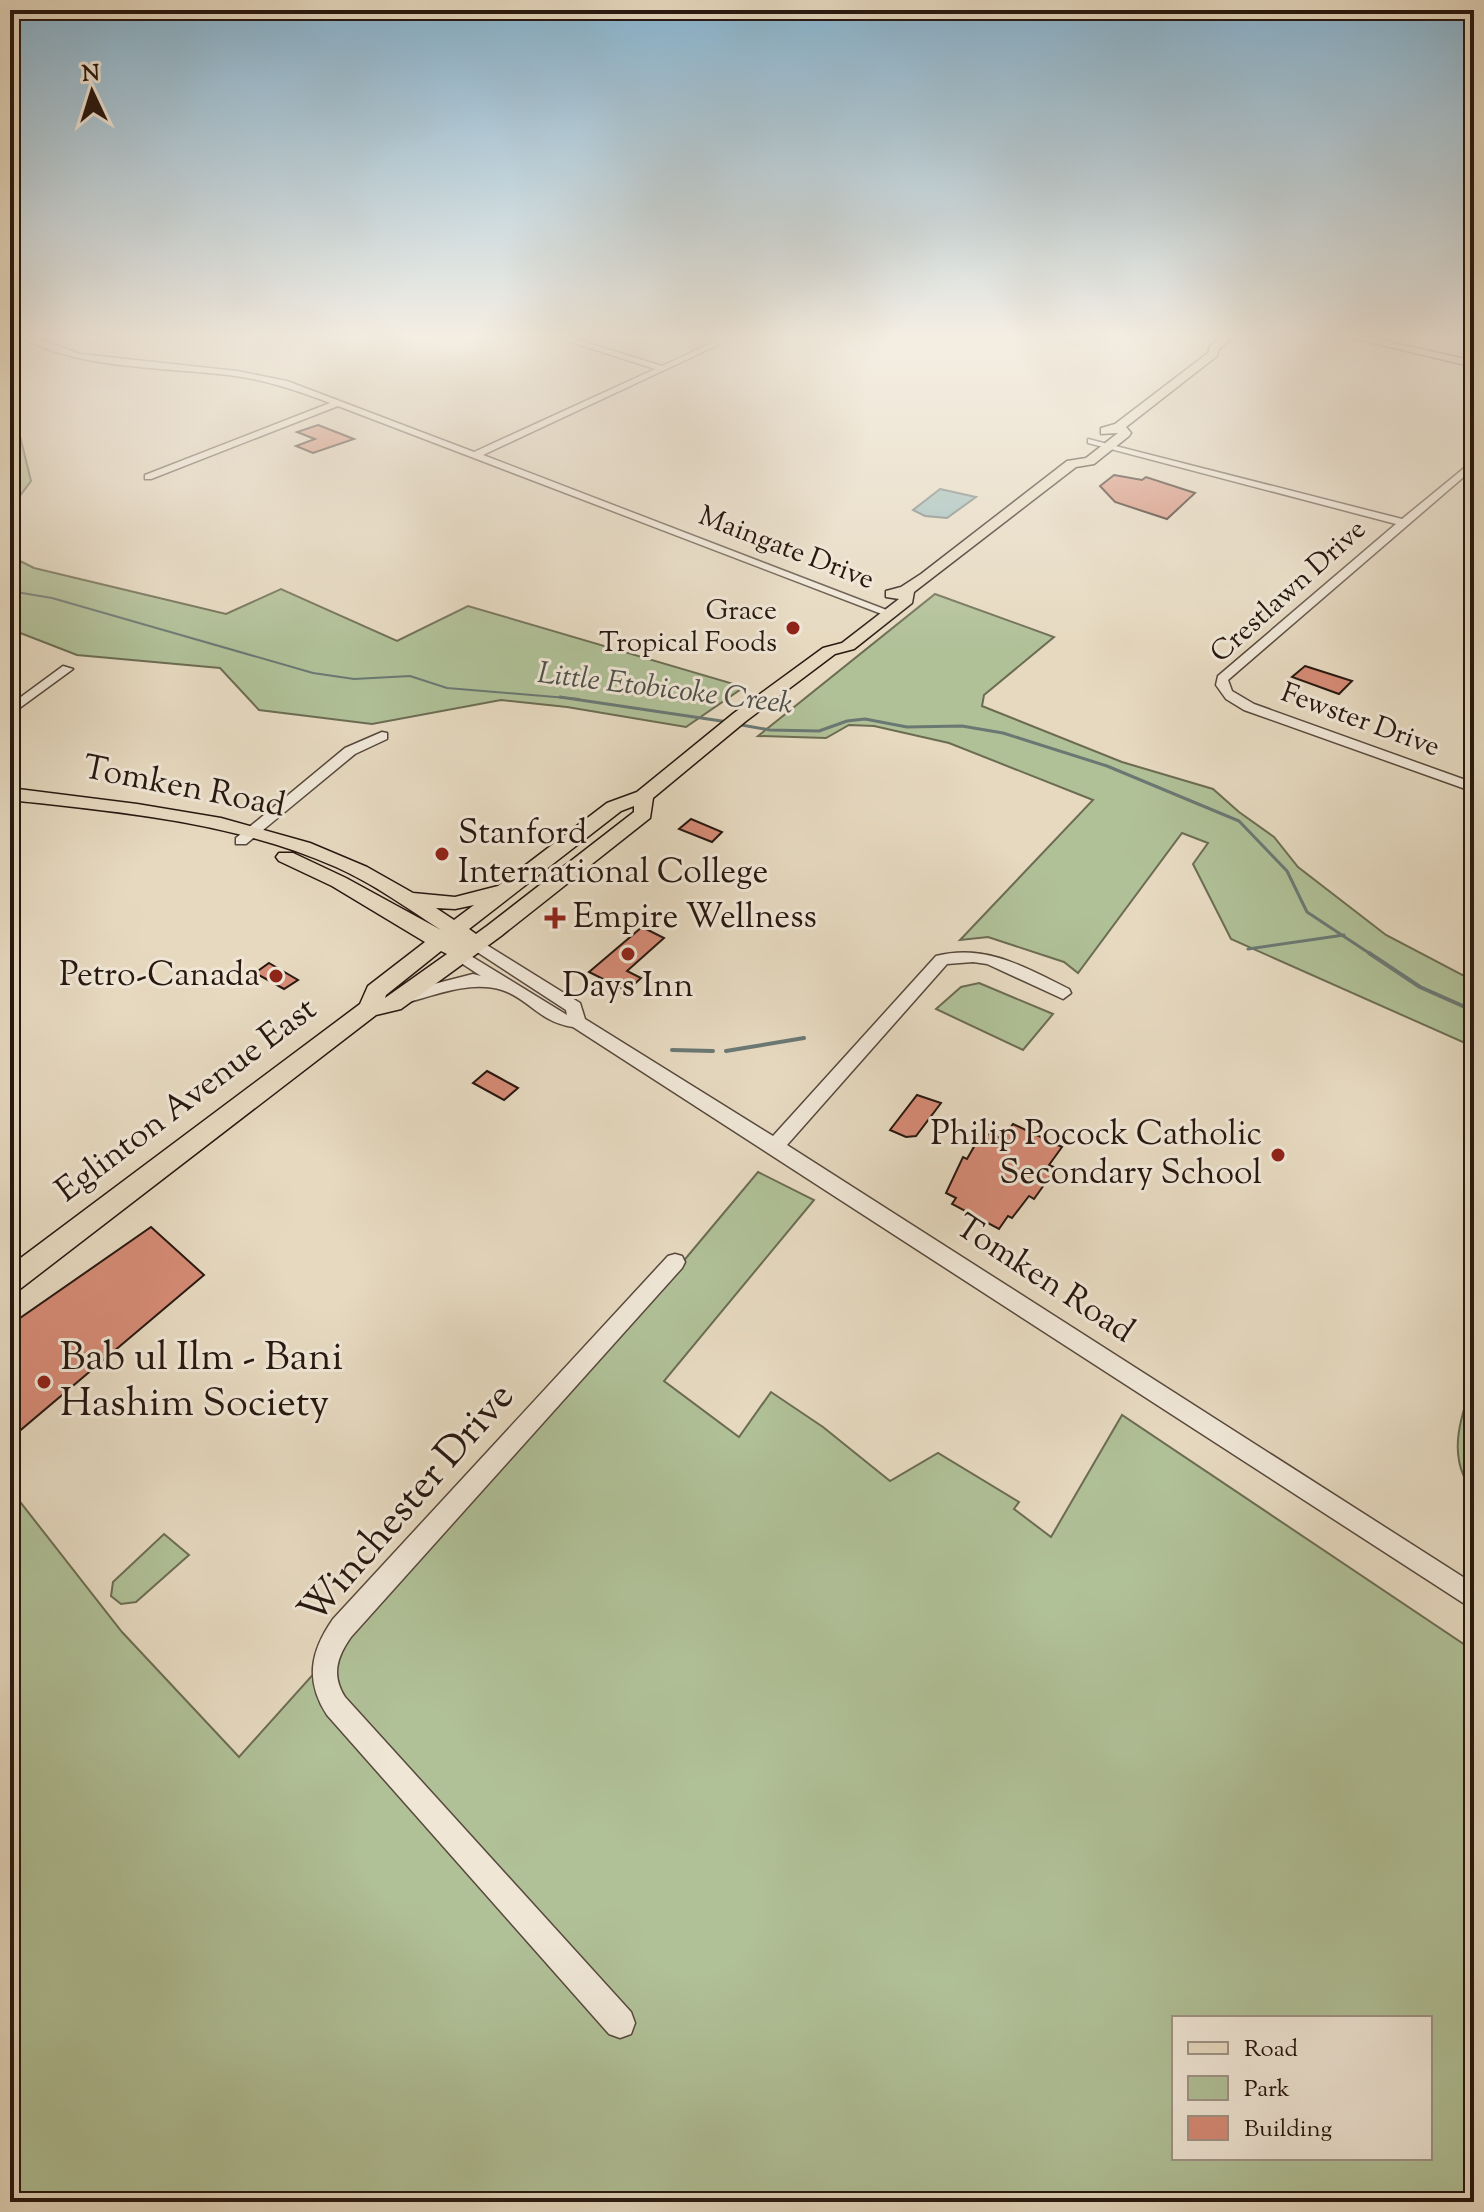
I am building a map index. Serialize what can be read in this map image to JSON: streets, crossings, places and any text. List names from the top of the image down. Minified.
{"streets":{"main road":["Tomken Road","Eglinton Avenue East"],"street":["Maingate Drive","Crestlawn Drive","Fewster Drive","Winchester Drive"]},"crossings":[["Maingate Drive","Eglinton Avenue East"],["Crestlawn Drive","Fewster Drive"],["Tomken Road","Eglinton Avenue East"]],"water":["Little Etobicoke Creek"],"places":{"other":["Grace Tropical Foods","Stanford International College","Days Inn","Petro-Canada","Philip Pocock Catholic Secondary School","Bab ul Ilm - Bani Hashim Society"],"health":["Empire Wellness"]},"legend":["Road","Park","Building"],"north":"top"}
